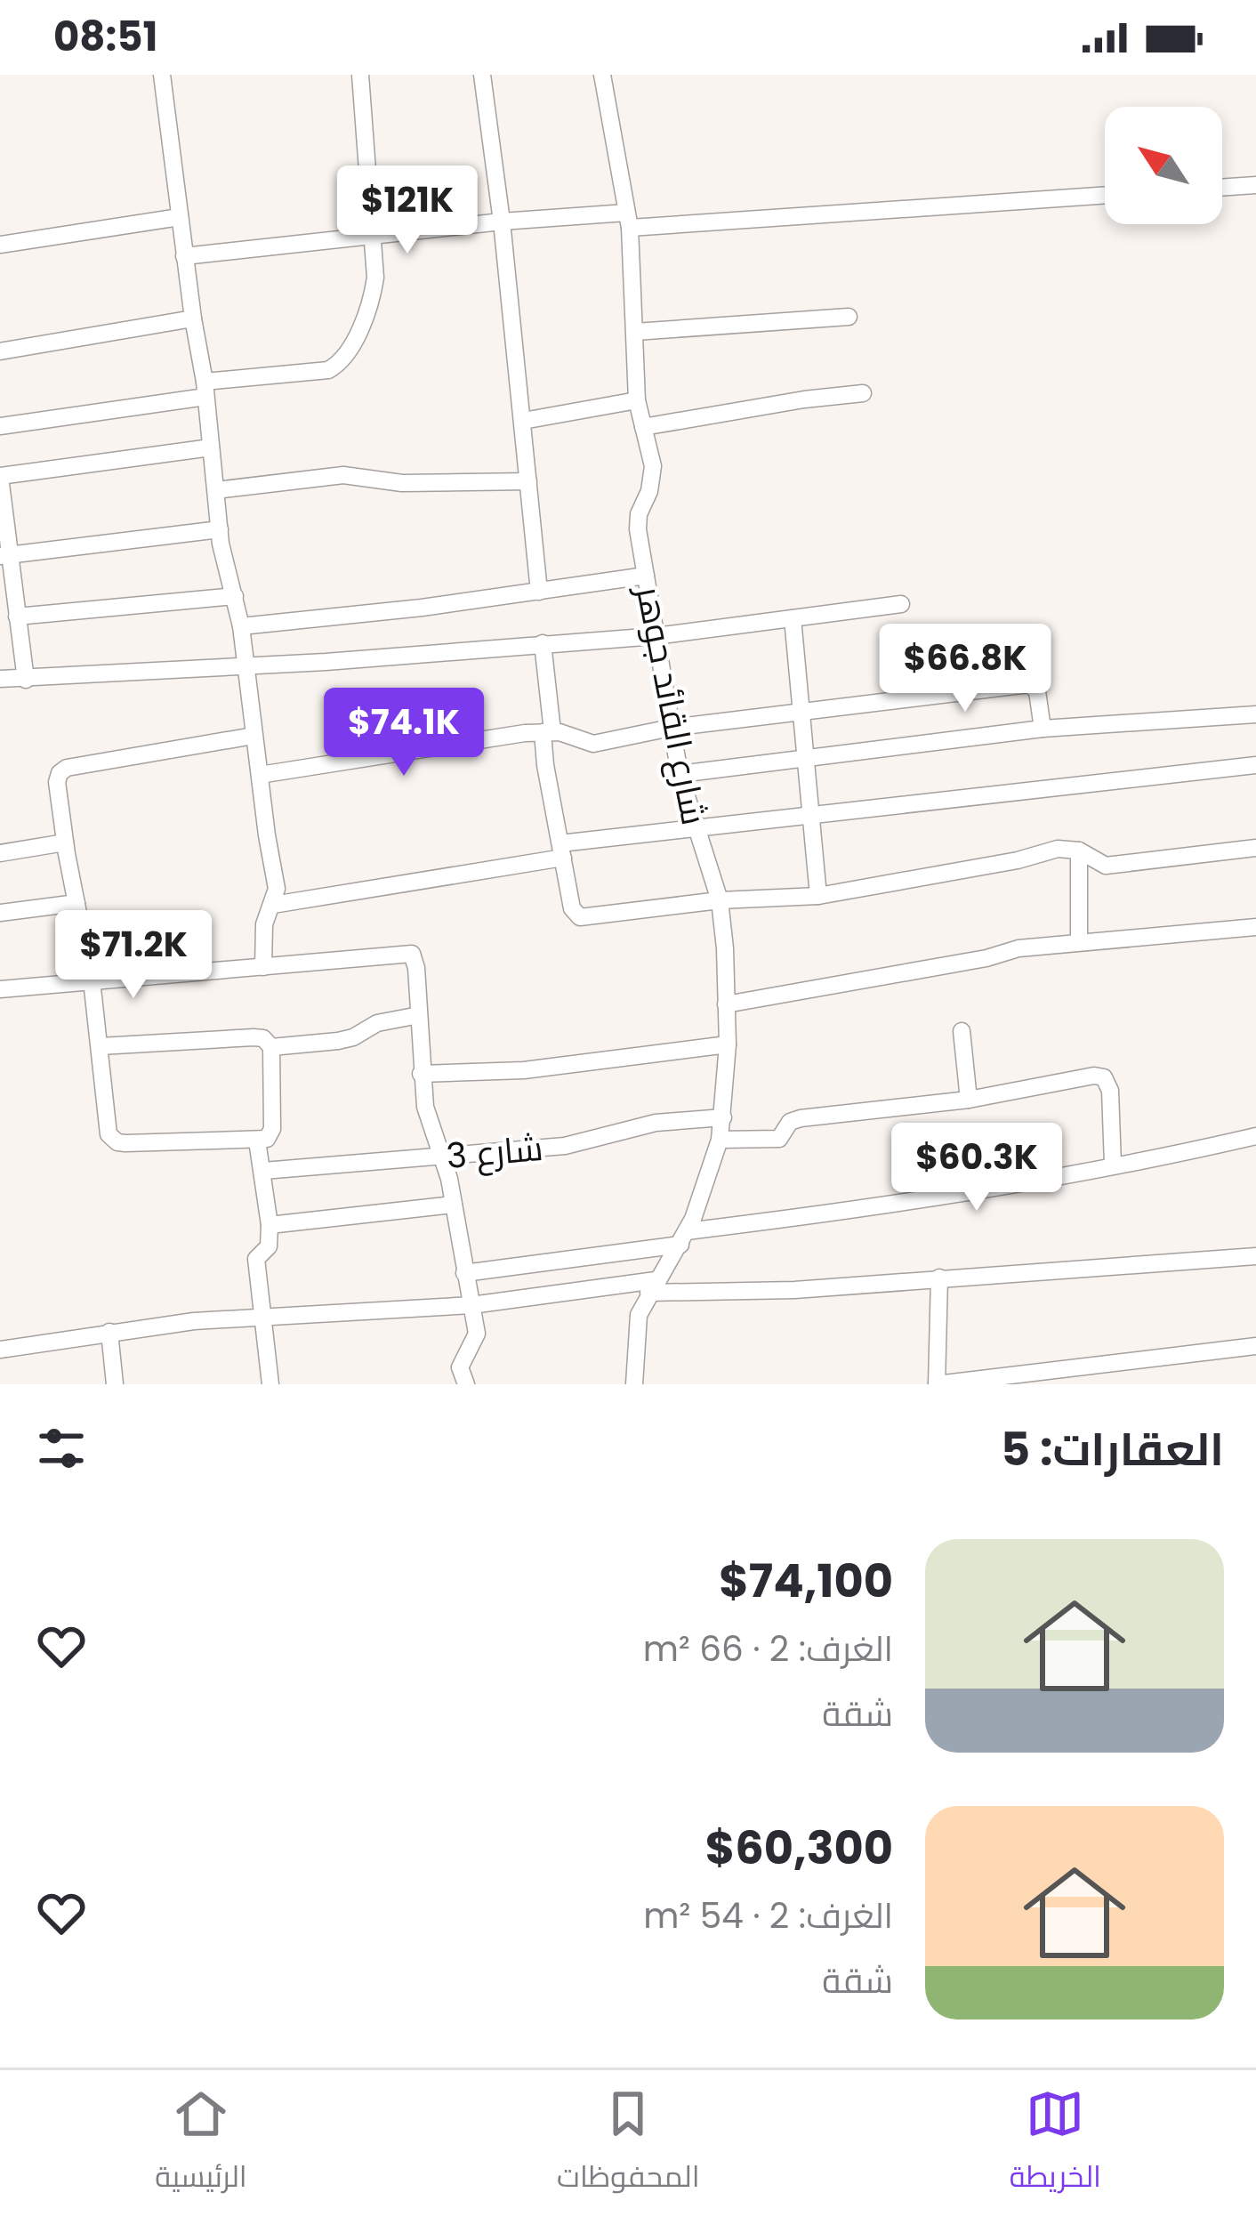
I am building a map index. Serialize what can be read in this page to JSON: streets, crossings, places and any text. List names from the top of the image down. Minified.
{"streets":{"street":["شارع القائد جوهر","شارع 3"]},"crossings":[["شارع القائد جوهر","شارع 3"]],"north":"top left","page":{"status":"08:51","price":["$121K","$66.8K","$74.1K","$71.2K","$60.3K"],"heading":"العقارات: 5","list":[{"name":"$74,100","note":"الغرف: 2 · 66 m² · شقة"},{"name":"$60,300","note":"الغرف: 2 · 54 m² · شقة"}],"tabs":["الخريطة","المحفوظات","الرئيسية"]}}
